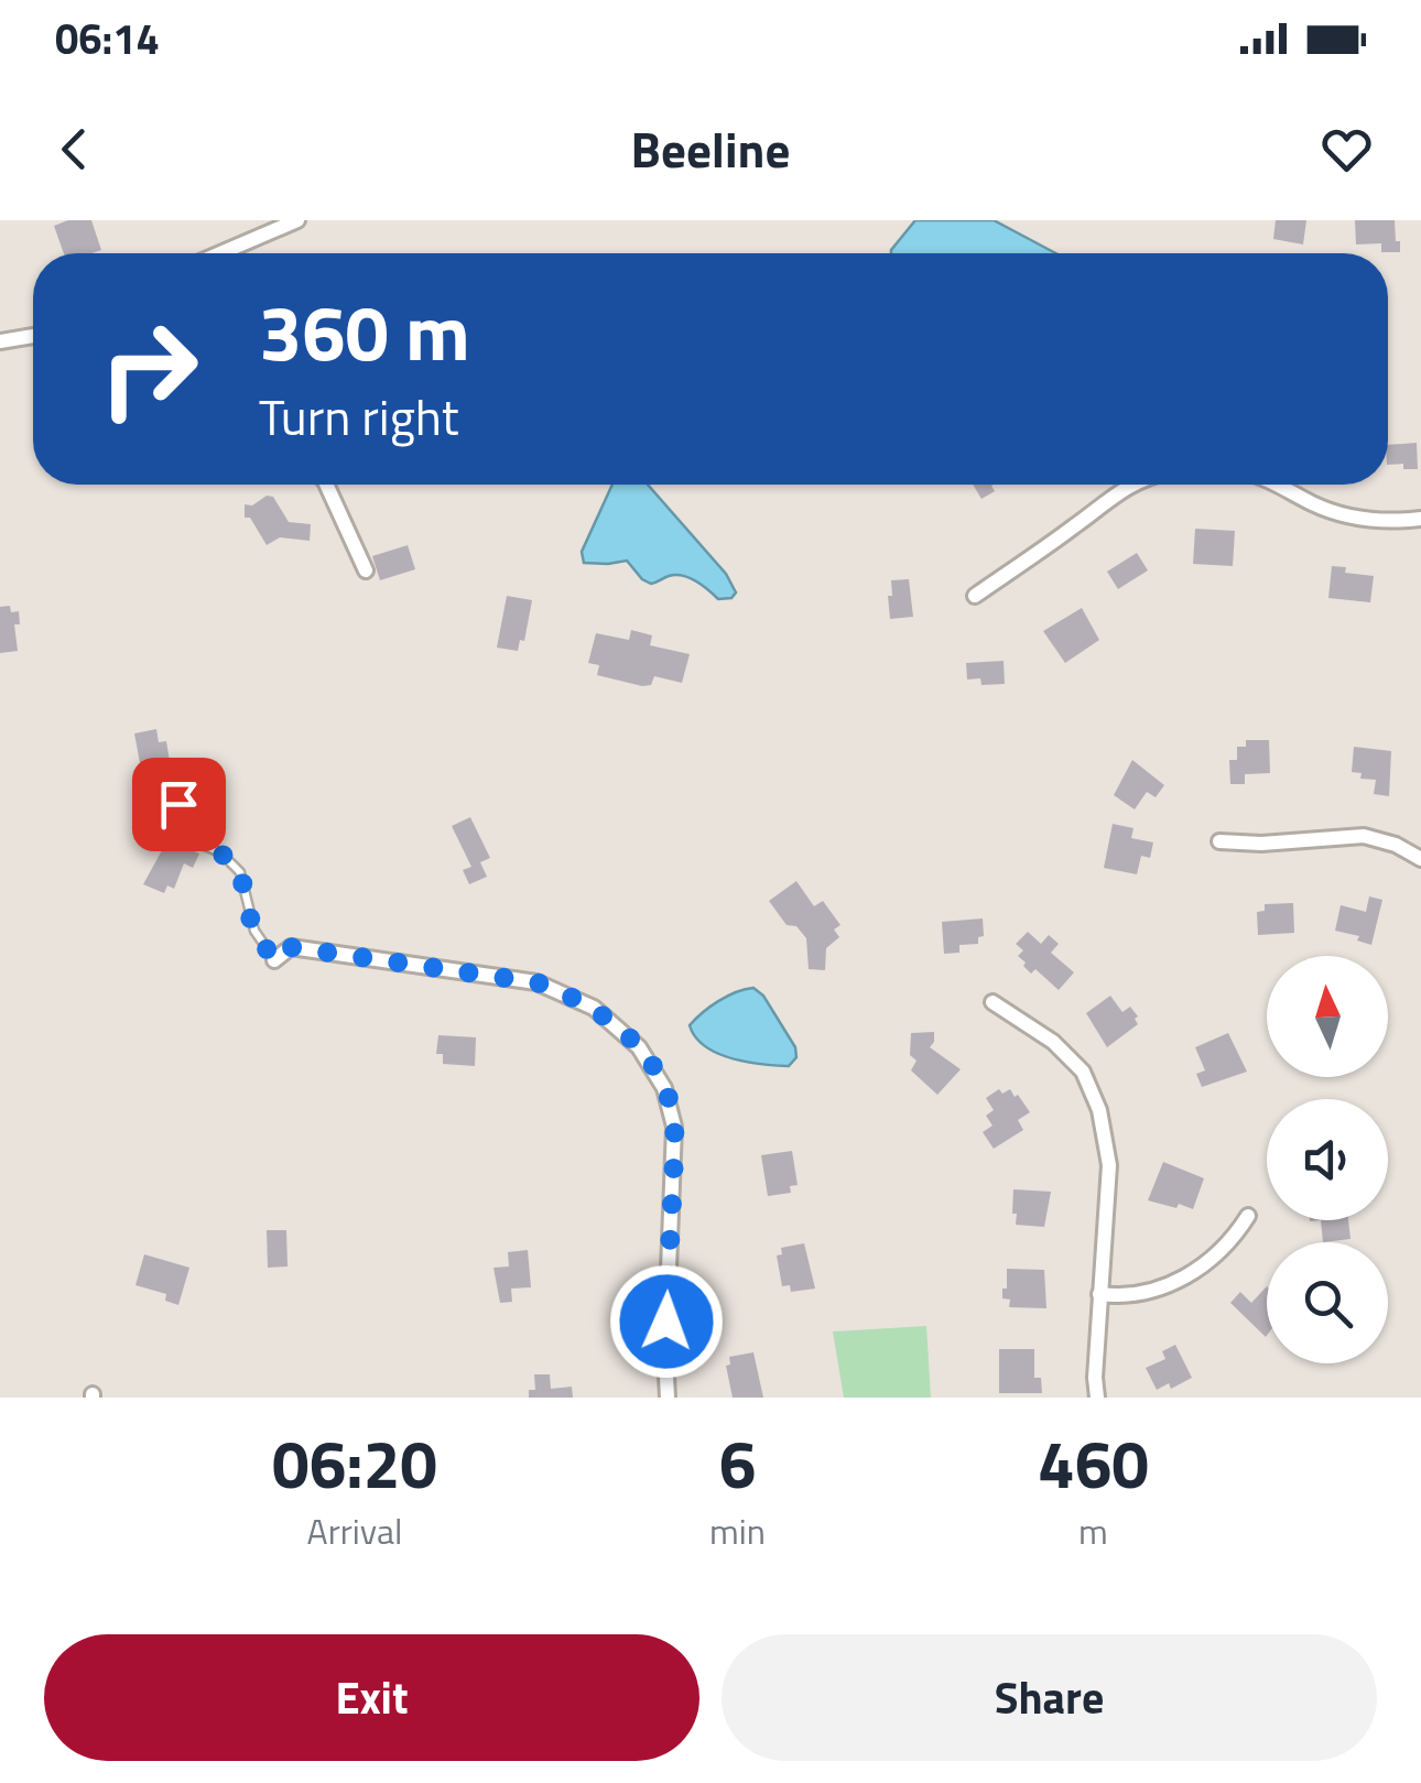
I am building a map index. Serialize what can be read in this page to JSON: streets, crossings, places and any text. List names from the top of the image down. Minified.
{"north":"top","page":{"status":"06:14","header":"Beeline","turn":["360 m","Turn right"],"eta":["06:20","Arrival","6","min","460","m"],"buttons":["Exit","Share"]}}
